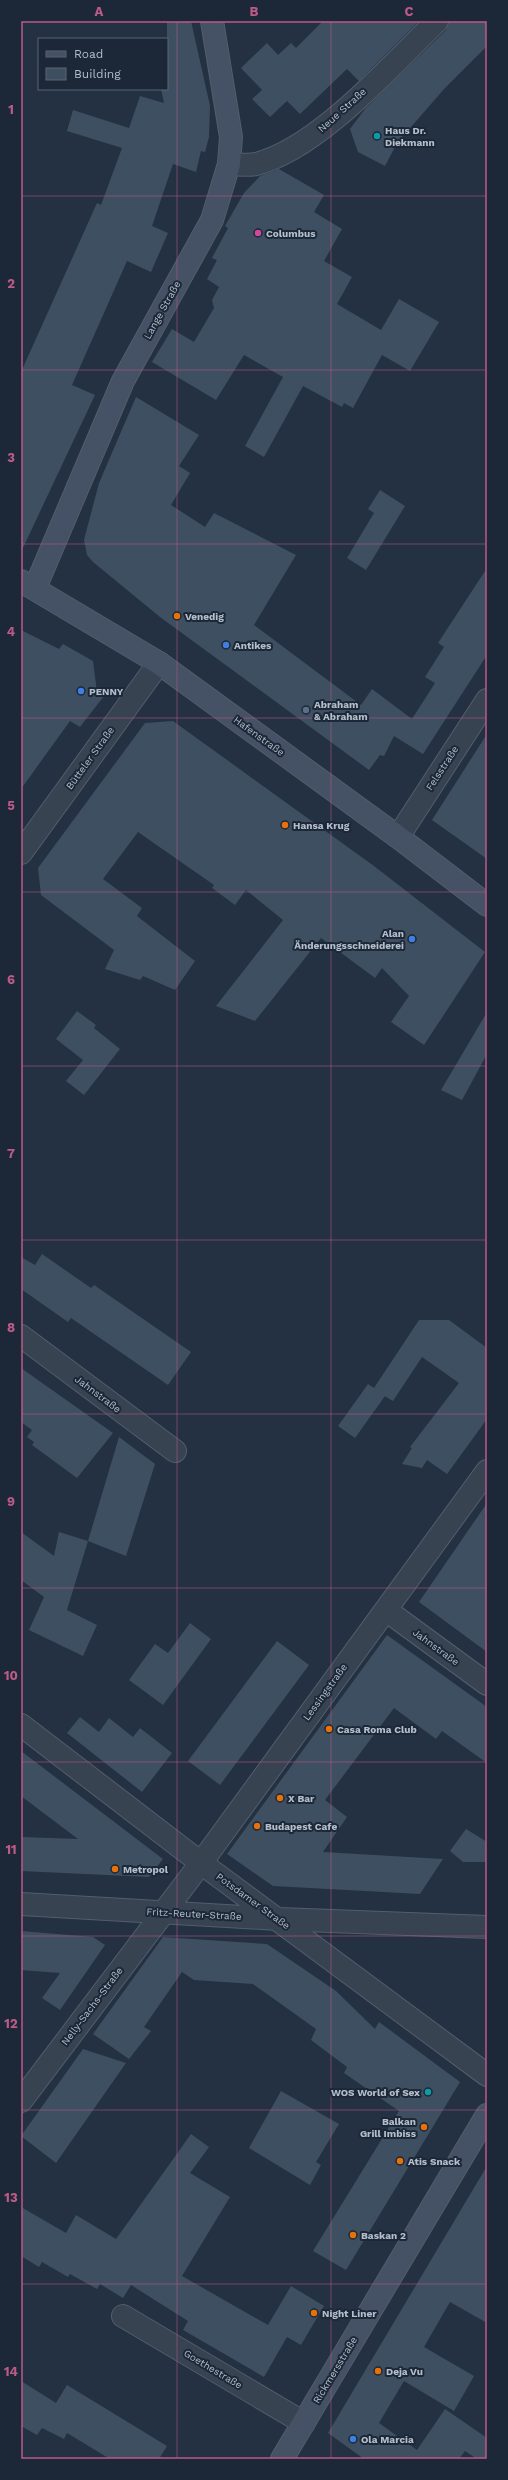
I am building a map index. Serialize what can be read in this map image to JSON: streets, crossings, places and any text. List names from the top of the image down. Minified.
{"streets":{"street":["Neue Straße","Lange Straße","Hafenstraße","Bütteler Straße","Felsstraße","Jahnstraße","Lessingstraße","Potsdamer Straße","Fritz-Reuter-Straße","Nelly-Sachs-Straße","Goethestraße","Rickmersstraße"]},"crossings":[["Neue Straße","Lange Straße"],["Lange Straße","Hafenstraße"],["Hafenstraße","Bütteler Straße"],["Hafenstraße","Felsstraße"],["Jahnstraße","Lessingstraße"],["Lessingstraße","Potsdamer Straße"],["Lessingstraße","Fritz-Reuter-Straße"],["Lessingstraße","Nelly-Sachs-Straße"],["Potsdamer Straße","Fritz-Reuter-Straße"],["Fritz-Reuter-Straße","Nelly-Sachs-Straße"],["Goethestraße","Rickmersstraße"]],"places":["Haus Dr. Diekmann","Columbus","Venedig","Antikes","PENNY","Abraham & Abraham","Hansa Krug","Alan Änderungsschneiderei","Casa Roma Club","X Bar","Budapest Cafe","Metropol","WOS World of Sex","Balkan Grill Imbiss","Atis Snack","Baskan 2","Night Liner","Deja Vu","Ola Marcia"],"legend":["Road","Building"],"grid":{"columns":["A","B","C"],"rows":["1","2","3","4","5","6","7","8","9","10","11","12","13","14"]}}
